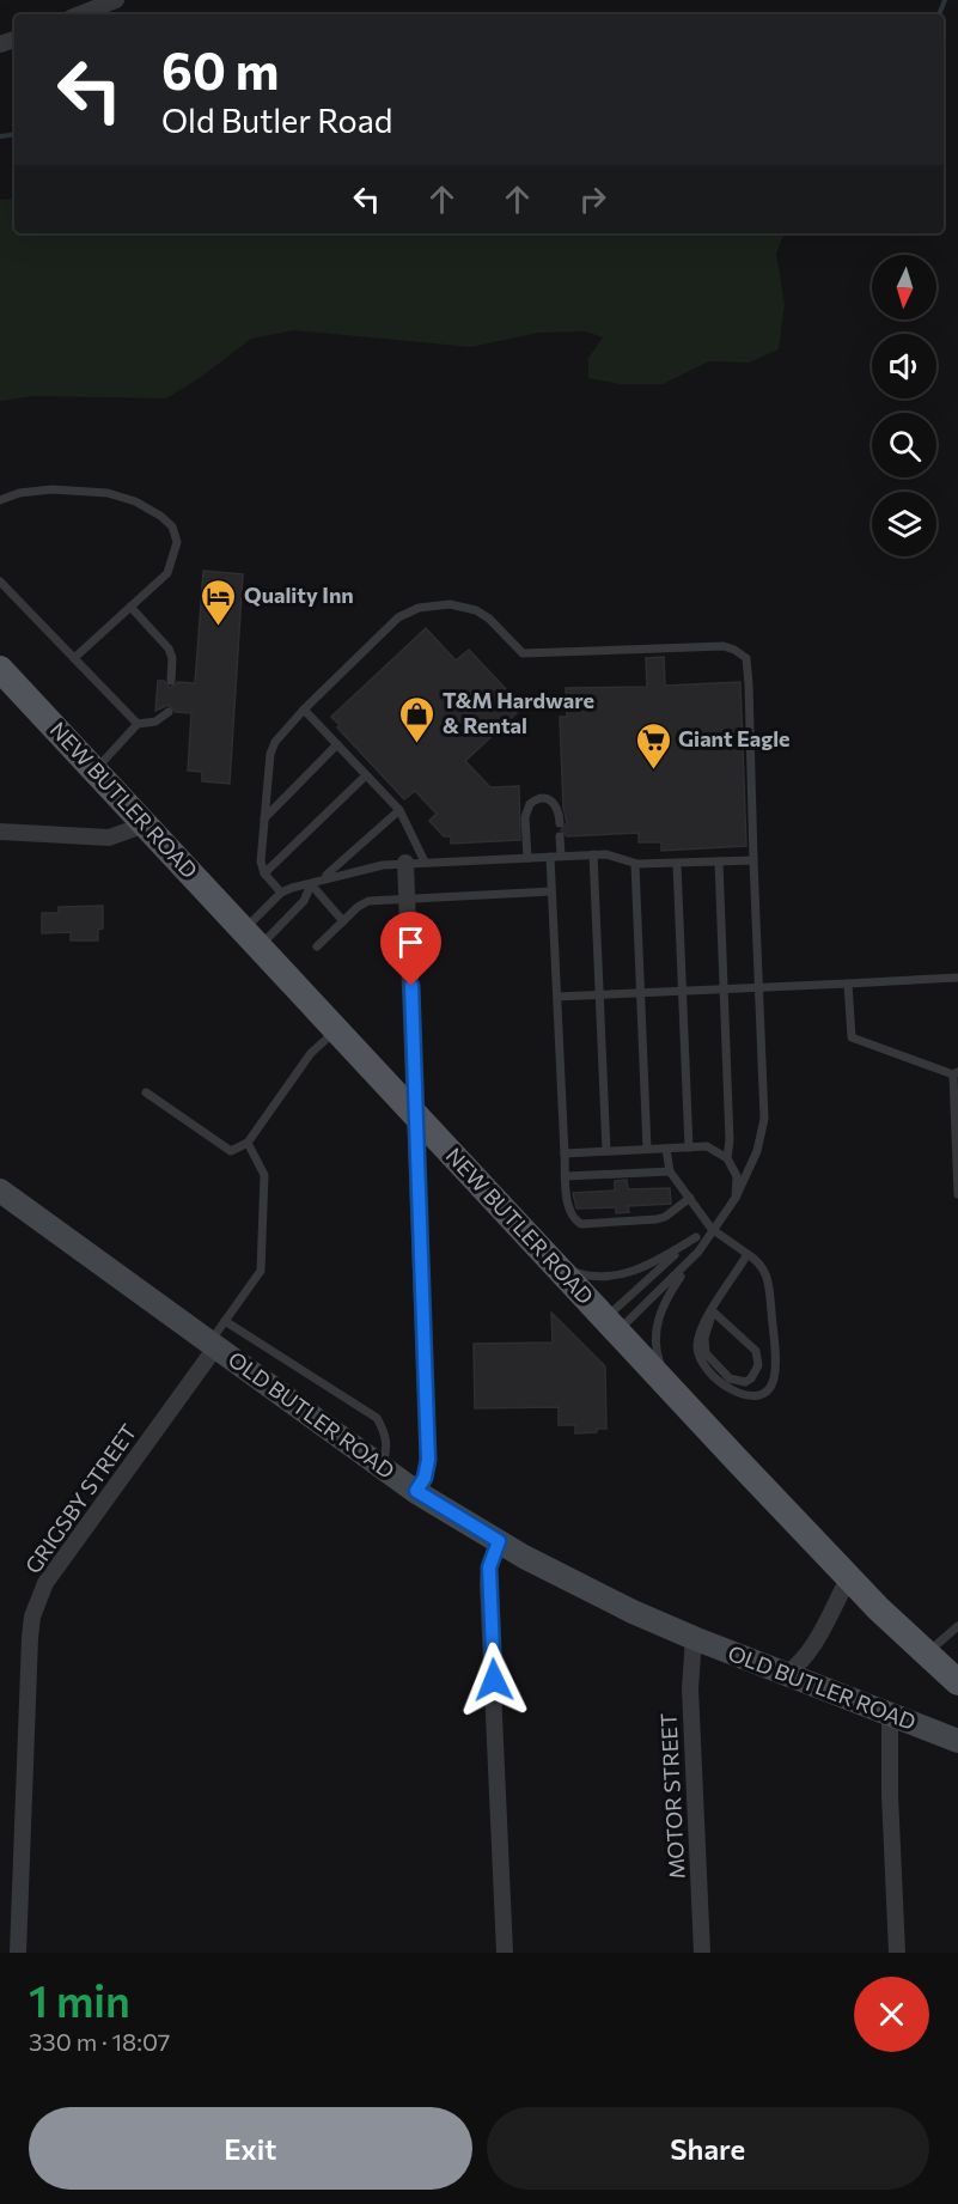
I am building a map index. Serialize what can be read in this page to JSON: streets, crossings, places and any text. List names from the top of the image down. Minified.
{"streets":{"main road":["NEW BUTLER ROAD"],"street":["OLD BUTLER ROAD","GRIGSBY STREET","MOTOR STREET"]},"crossings":[["OLD BUTLER ROAD","GRIGSBY STREET"],["OLD BUTLER ROAD","MOTOR STREET"]],"places":{"hotel":["Quality Inn"],"shop":["T&M Hardware & Rental"],"supermarket":["Giant Eagle"]},"north":"bottom","page":{"turn":["60 m","Old Butler Road"],"heading":["1 min","330 m · 18:07"],"buttons":["Exit","Share"]}}
